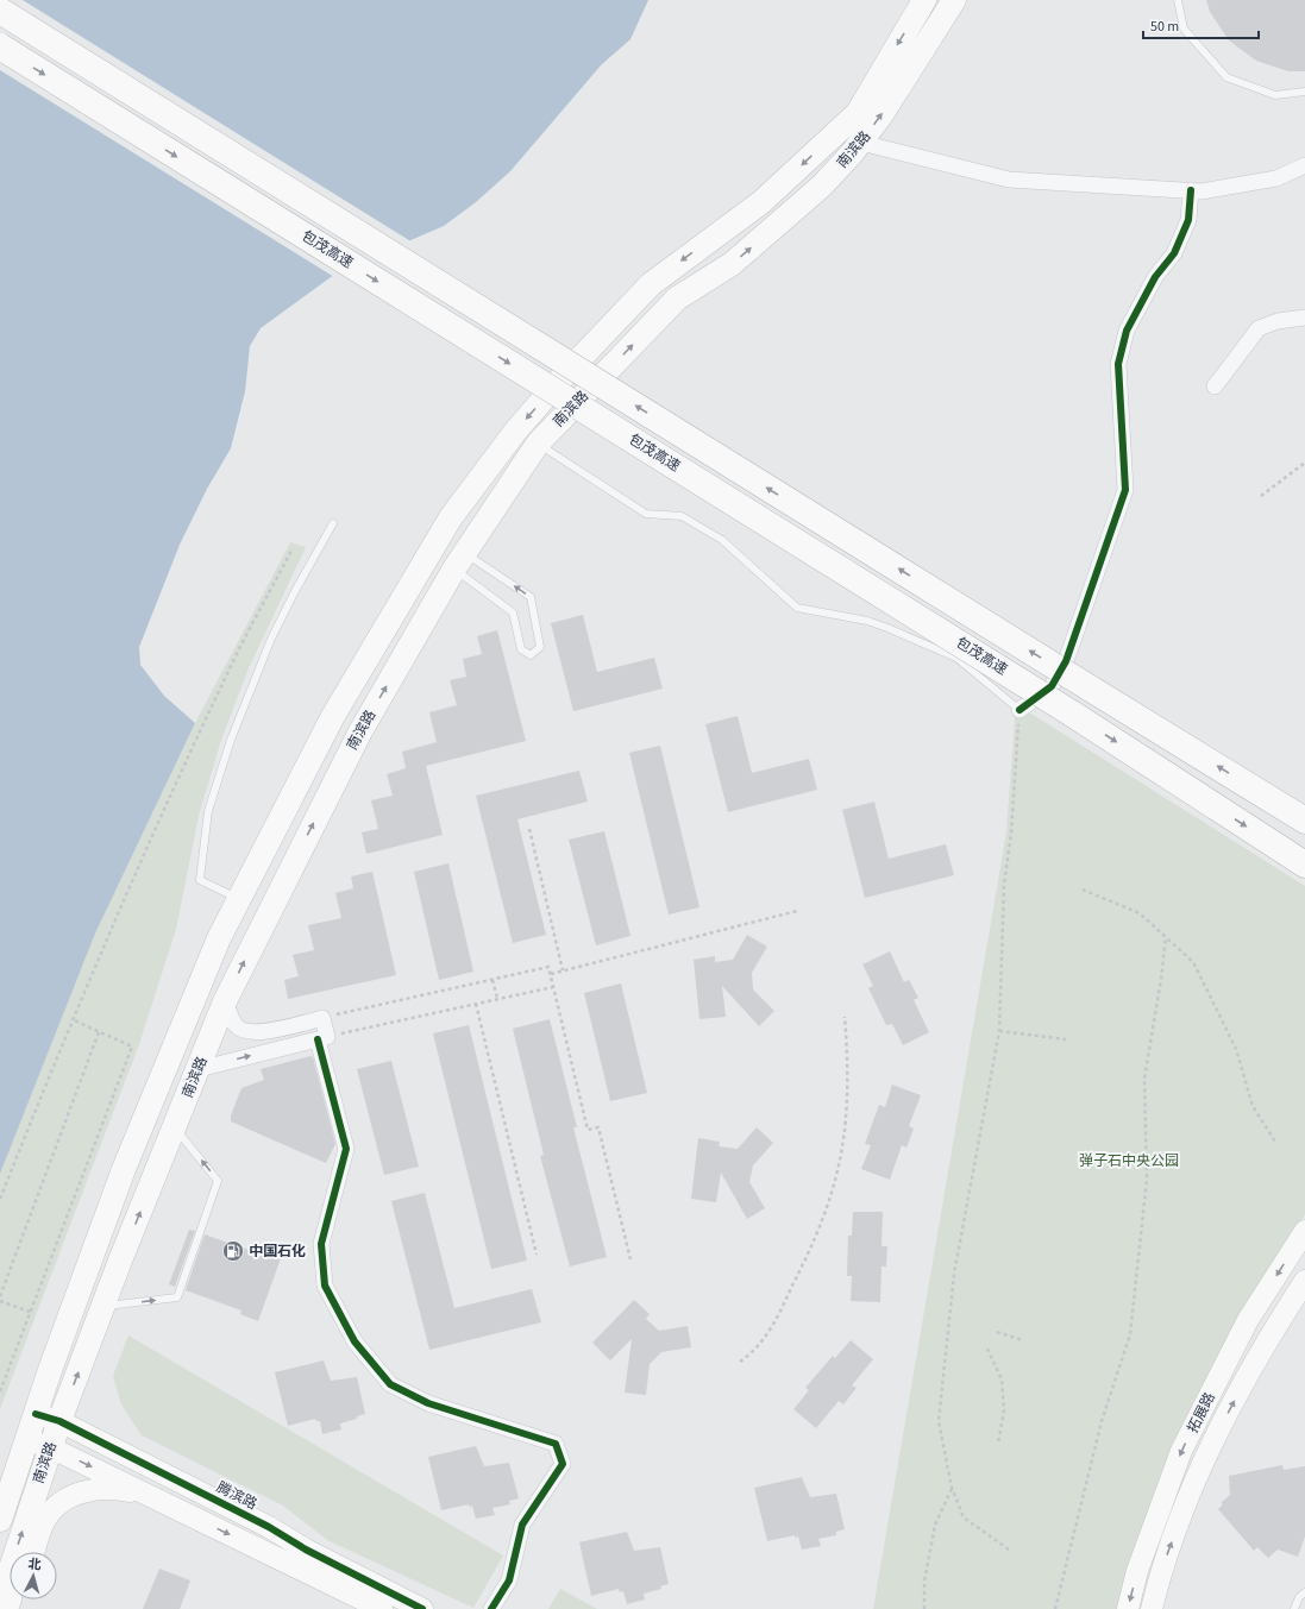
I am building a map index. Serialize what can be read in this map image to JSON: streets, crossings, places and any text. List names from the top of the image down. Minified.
{"streets":{"highway":["包茂高速"],"main road":["南滨路"],"street":["拓展路","腾滨路"]},"crossings":[["南滨路","腾滨路"]],"parks":["弹子石中央公园"],"places":{"fuel station":["中国石化"]},"scale_bar":"50 m","north":"top"}
